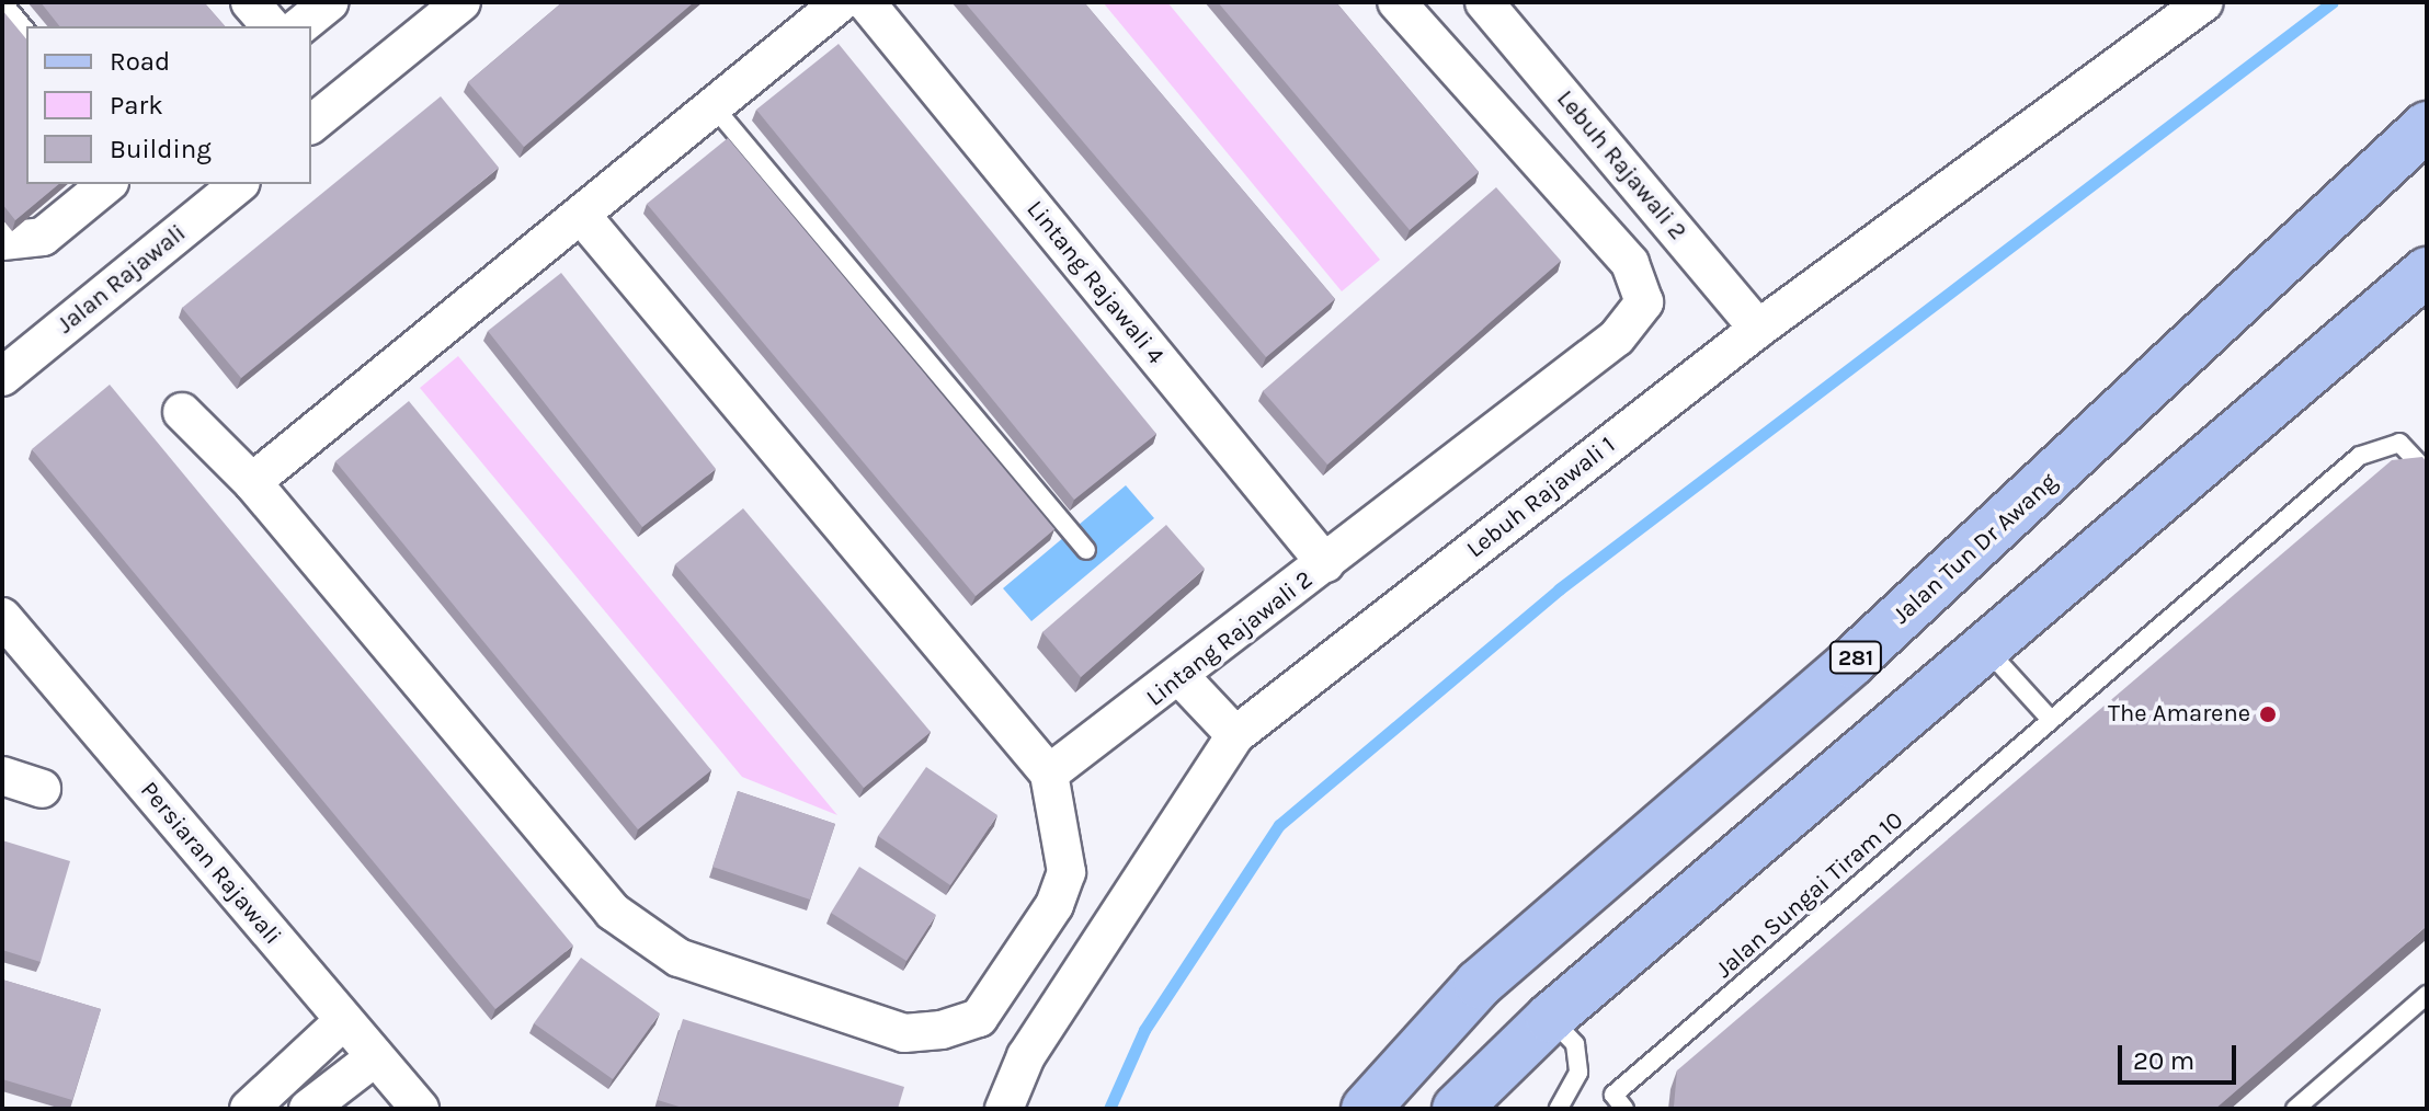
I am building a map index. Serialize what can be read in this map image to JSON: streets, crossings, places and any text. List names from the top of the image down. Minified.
{"streets":{"main road":["Jalan Tun Dr Awang","281"],"street":["Lebuh Rajawali 2","Jalan Rajawali","Lintang Rajawali 4","Lebuh Rajawali 1","Lintang Rajawali 2","Persiaran Rajawali"],"lane":["Jalan Sungai Tiram 10"]},"crossings":[["Lebuh Rajawali 2","Lebuh Rajawali 1"],["Lintang Rajawali 4","Lintang Rajawali 2"]],"places":["The Amarene"],"legend":["Road","Park","Building"],"scale_bar":"20 m"}
